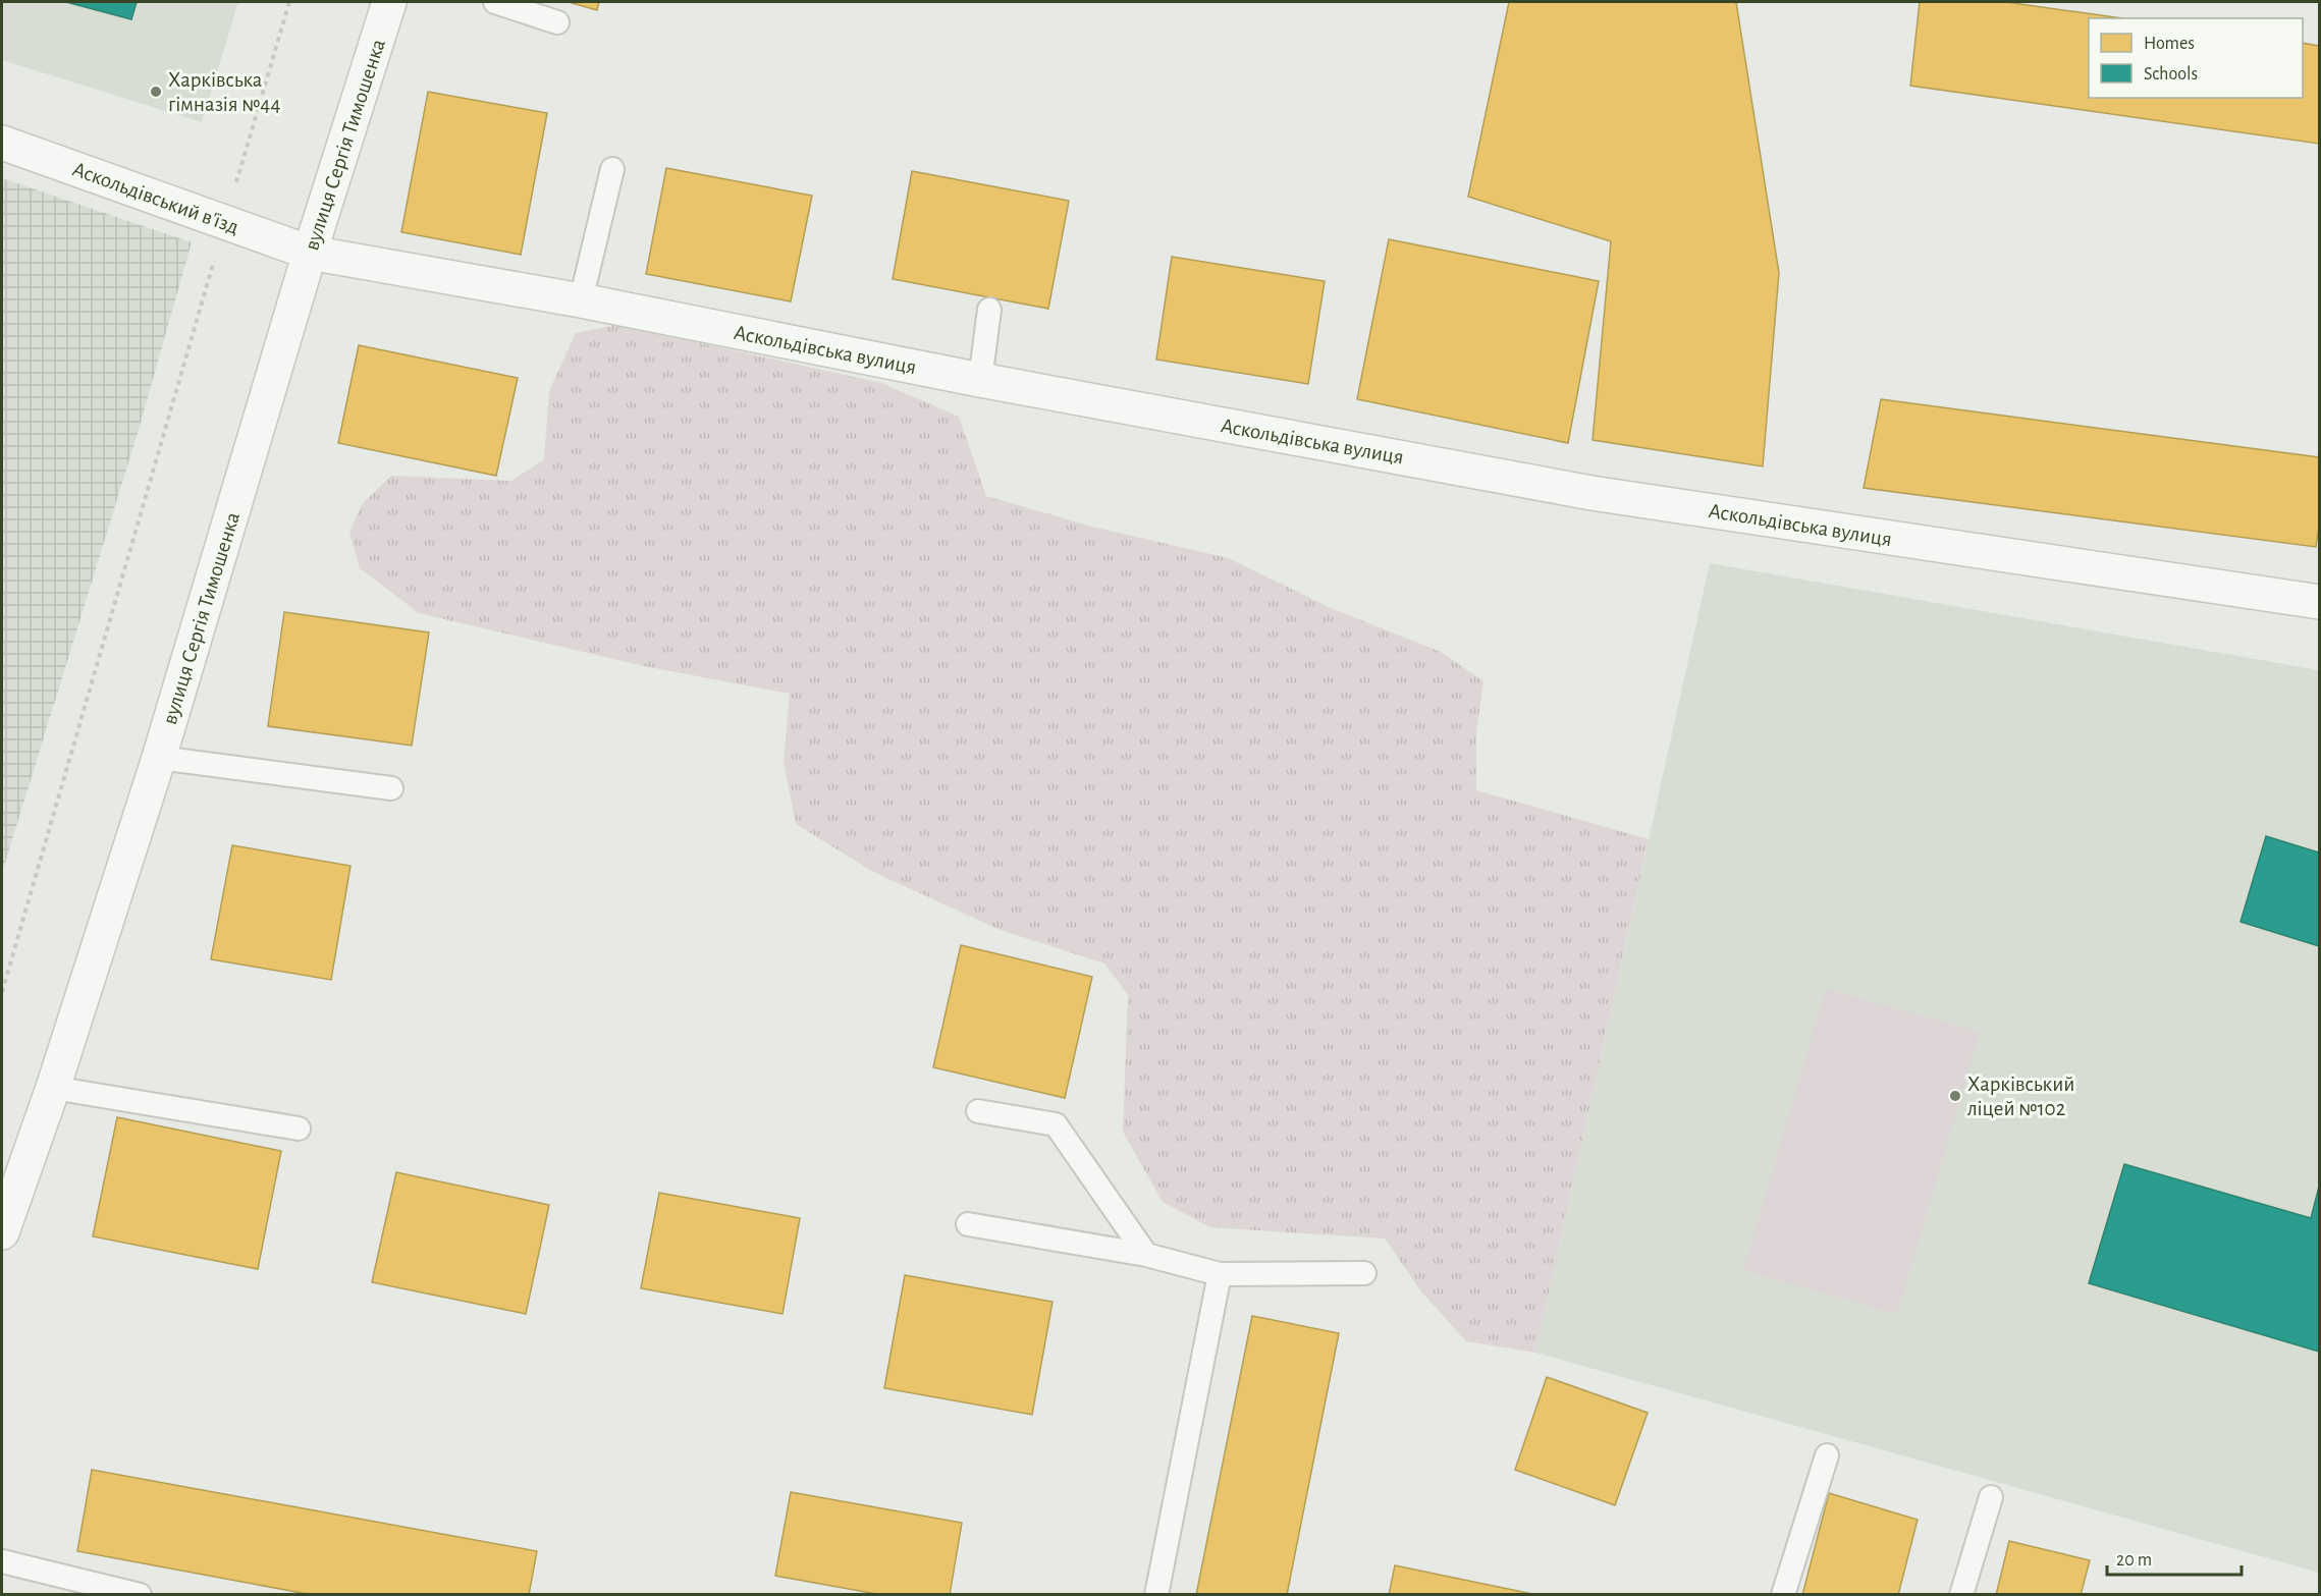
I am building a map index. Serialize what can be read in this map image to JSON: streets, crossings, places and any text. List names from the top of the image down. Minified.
{"streets":{"street":["вулиця Сергія Тимошенка","Аскольдівський в'їзд","Аскольдівська вулиця"]},"crossings":[["вулиця Сергія Тимошенка","Аскольдівський в'їзд"],["вулиця Сергія Тимошенка","Аскольдівська вулиця"],["Аскольдівський в'їзд","Аскольдівська вулиця"]],"places":["Харківська гімназія №44","Харківський ліцей №102"],"legend":["Homes","Schools"],"scale_bar":"20 m"}
